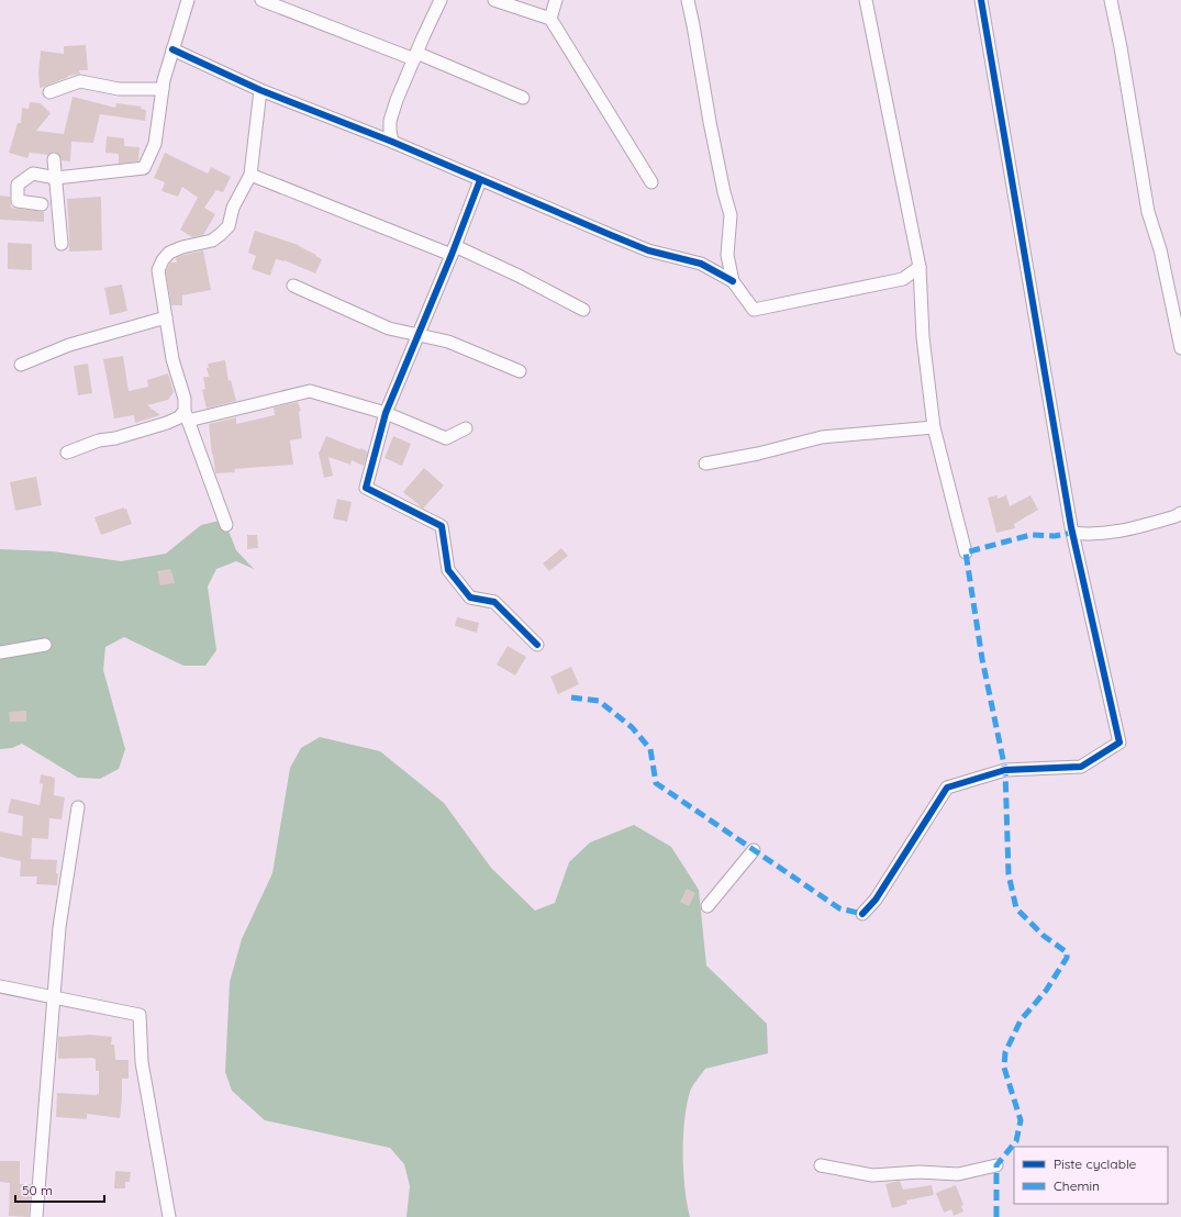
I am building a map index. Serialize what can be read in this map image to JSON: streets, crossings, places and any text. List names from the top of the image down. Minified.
{"legend":["Piste cyclable","Chemin"],"scale_bar":"50 m"}
